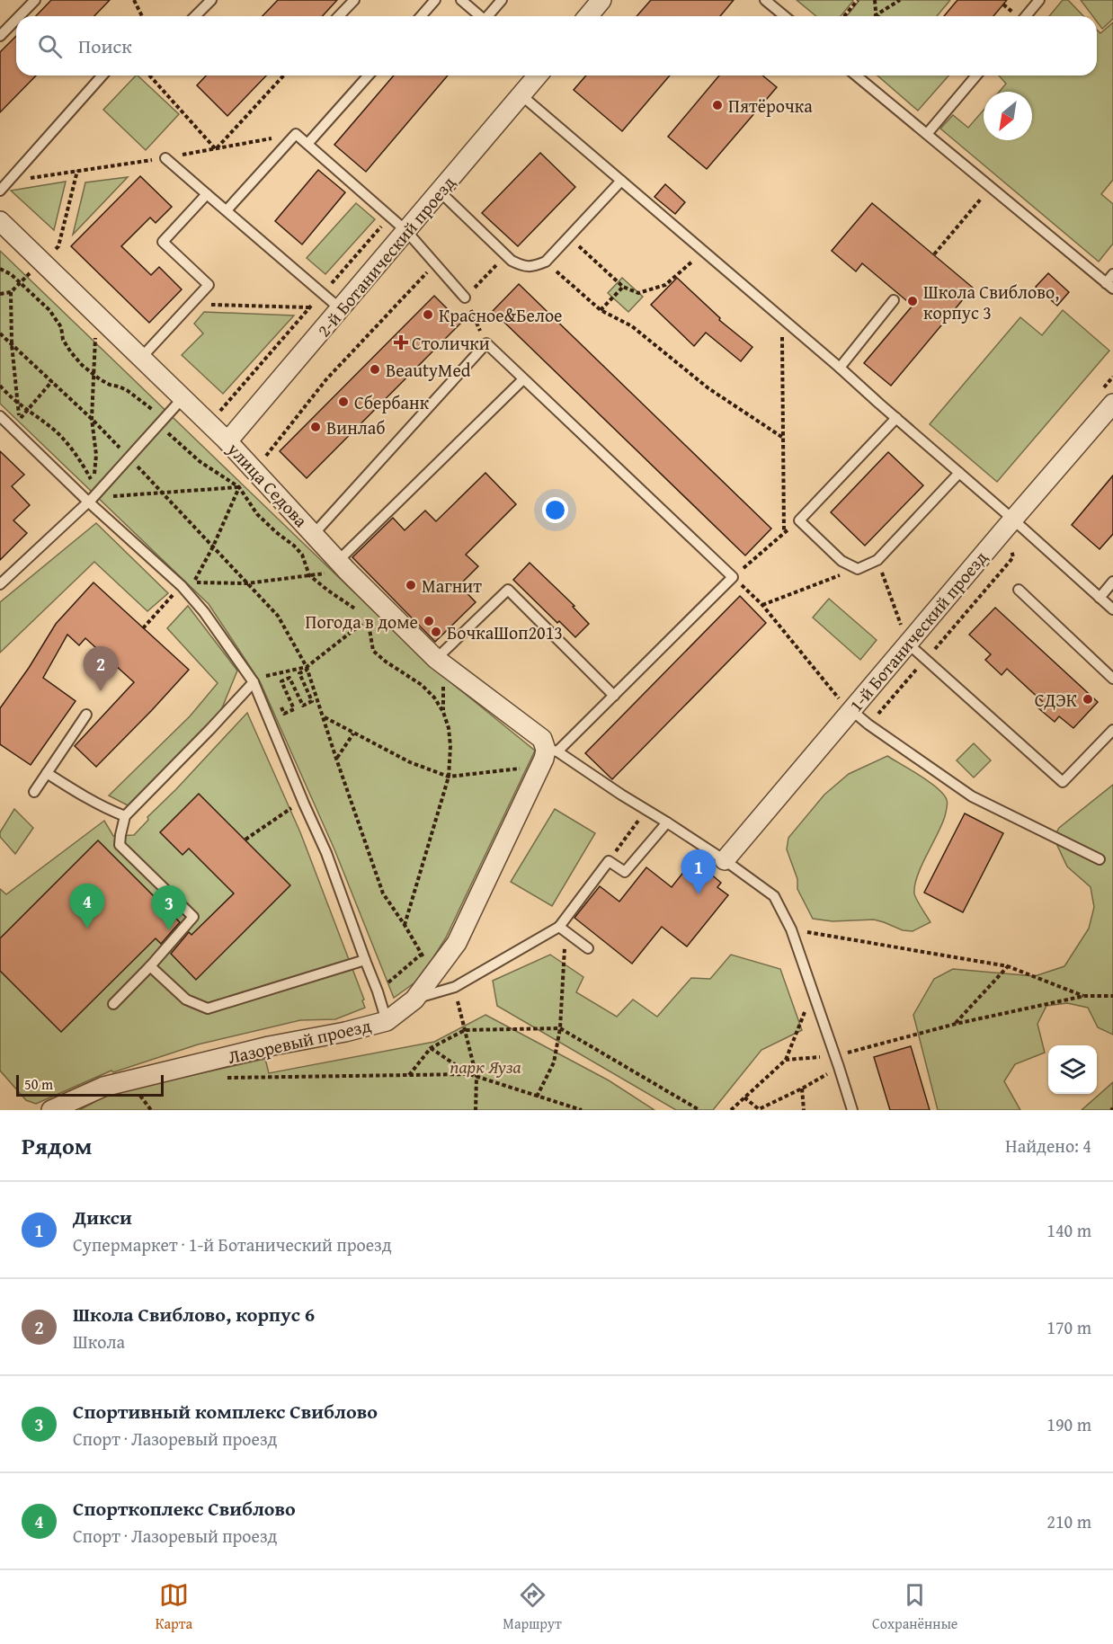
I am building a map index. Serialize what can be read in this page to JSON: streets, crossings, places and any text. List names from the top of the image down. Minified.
{"streets":{"street":["2-й Ботанический проезд","улица Седова","1-й Ботанический проезд","Лазоревый проезд"]},"crossings":[["2-й Ботанический проезд","улица Седова"],["улица Седова","Лазоревый проезд"]],"parks":["парк Яуза"],"places":{"other":["Пятёрочка","Школа Свиблово, корпус 3","Красное&Белое","BeautyMed","Сбербанк","Винлаб","Магнит","Погода в доме","БочкаШоп2013","СДЭК"],"health":["Столички"]},"scale_bar":"50 m","north":"bottom left","page":{"search":"Поиск","pins":["2","1","4","3"],"scale":"50 m","heading":["Рядом","Найдено: 4"],"list":[{"mark":"1","name":"Дикси","note":"Супермаркет · 1-й Ботанический проезд","value":"140 m"},{"mark":"2","name":"Школа Свиблово, корпус 6","note":"Школа","value":"170 m"},{"mark":"3","name":"Спортивный комплекс Свиблово","note":"Спорт · Лазоревый проезд","value":"190 m"},{"mark":"4","name":"Спорткоплекс Свиблово","note":"Спорт · Лазоревый проезд","value":"210 m"}],"nav":["Карта","Маршрут","Сохранённые"]}}
